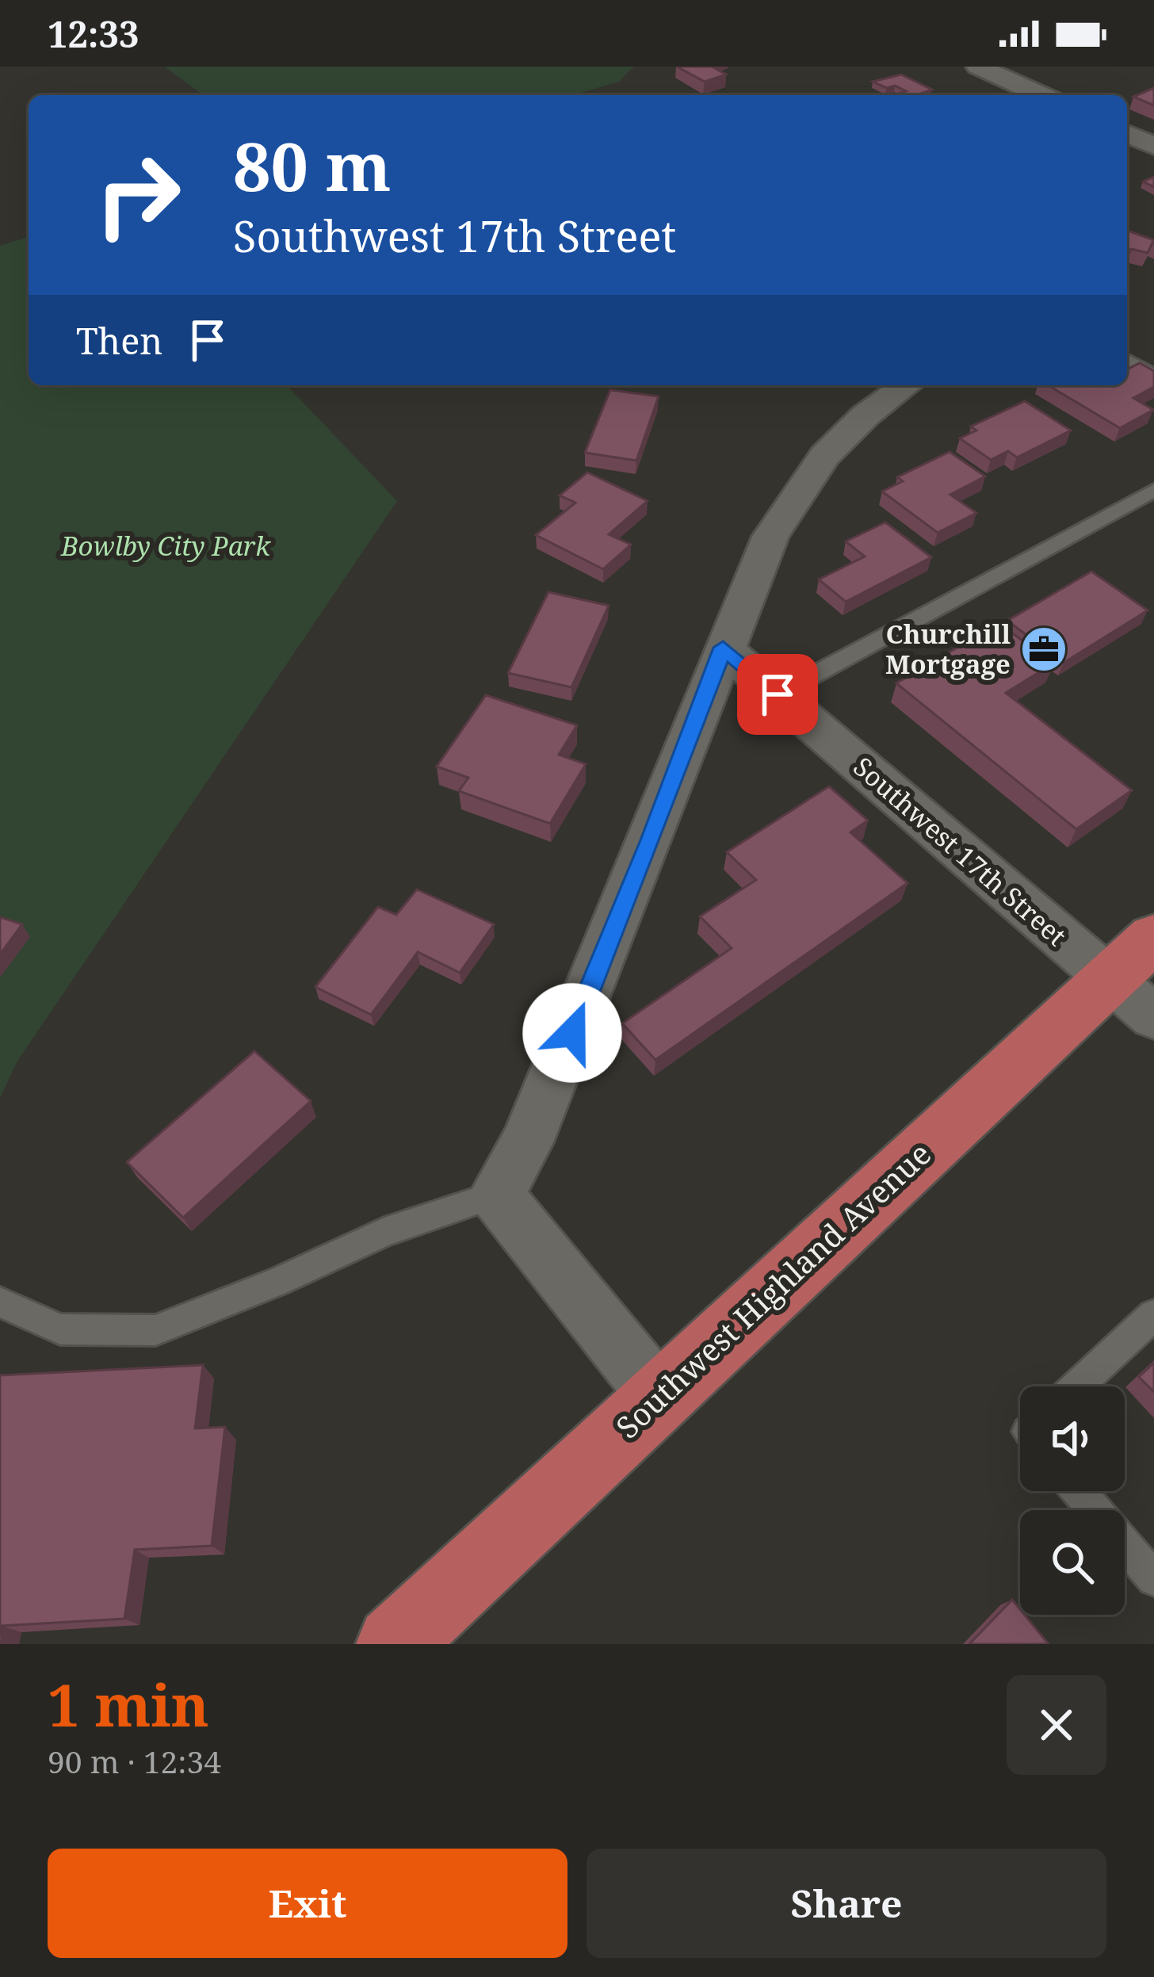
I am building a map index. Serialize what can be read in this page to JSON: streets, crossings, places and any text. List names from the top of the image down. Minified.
{"streets":{"highway":["Southwest Highland Avenue"],"street":["Southwest 17th Street"]},"crossings":[["Southwest 17th Street","Southwest Highland Avenue"]],"parks":["Bowlby City Park"],"places":{"office":["Churchill Mortgage"]},"page":{"status":"12:33","turn":["80 m","Southwest 17th Street"],"then":"Then","heading":["1 min","90 m · 12:34"],"buttons":["Exit","Share"]}}
